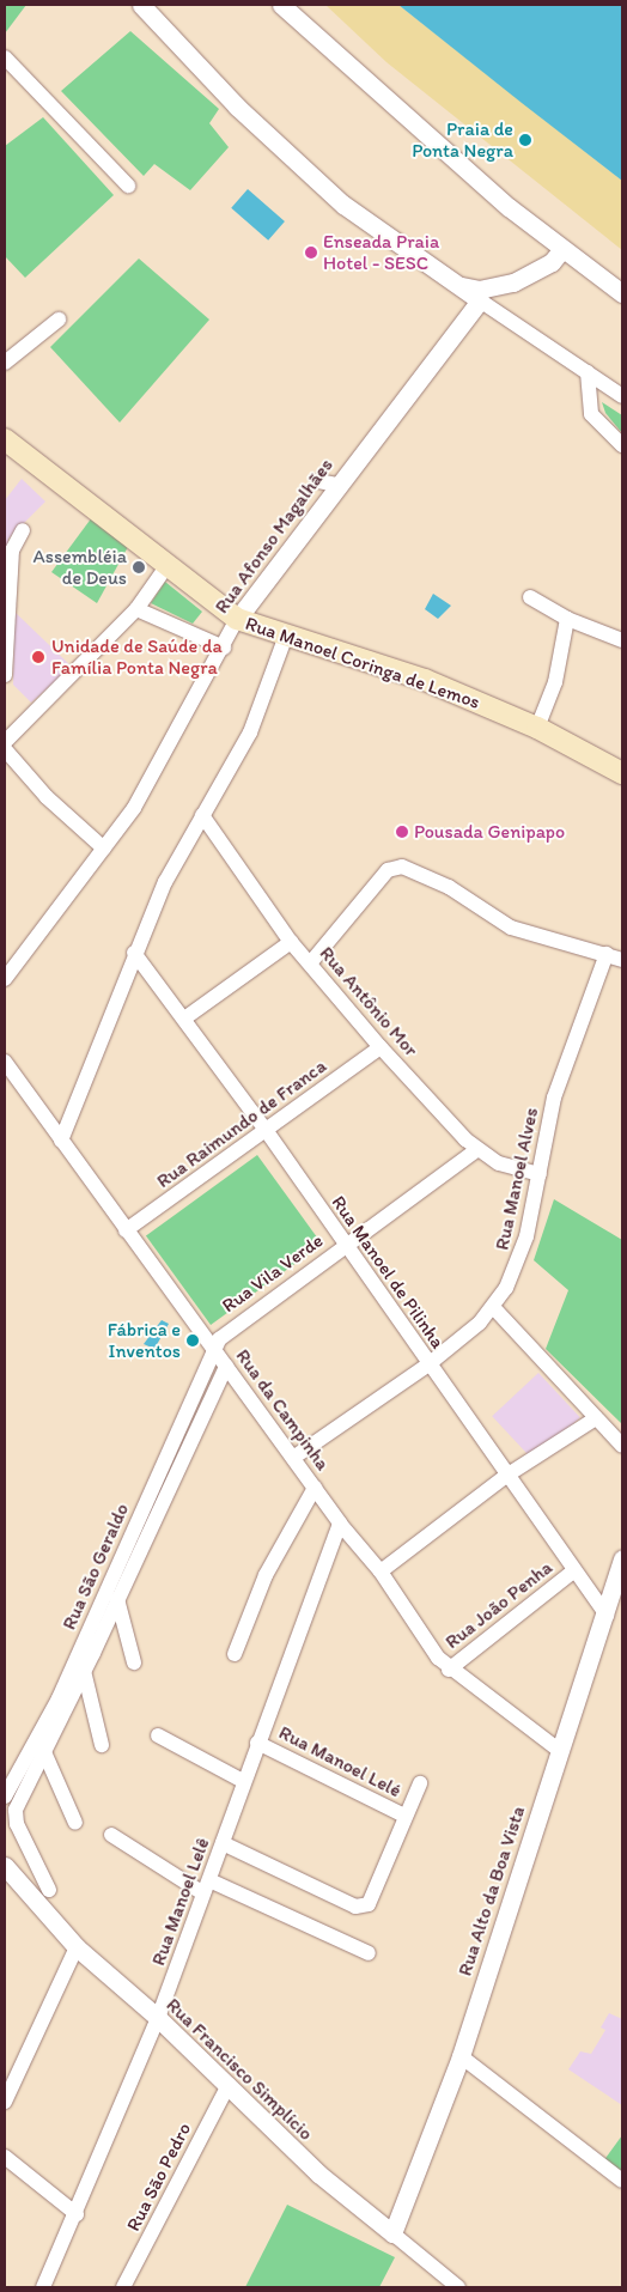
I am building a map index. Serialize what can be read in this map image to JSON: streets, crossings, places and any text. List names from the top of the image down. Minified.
{"streets":{"main road":["Rua Manoel Coringa de Lemos"],"street":["Rua Afonso Magalhães","Rua Antônio Mor","Rua Raimundo de Franca","Rua Manoel Alves","Rua Manoel de Pilinha","Rua Vila Verde","Rua da Campinha","Rua São Geraldo","Rua João Penha","Rua Manoel Lelé","Rua Alto da Boa Vista","Rua Manoel Lelê","Rua Francisco Simplício","Rua São Pedro"]},"crossings":[["Rua Afonso Magalhães","Rua Manoel Coringa de Lemos"],["Rua Antônio Mor","Rua Raimundo de Franca"],["Rua Antônio Mor","Rua Manoel Alves"],["Rua Antônio Mor","Rua Vila Verde"],["Rua Raimundo de Franca","Rua Manoel de Pilinha"],["Rua Raimundo de Franca","Rua da Campinha"],["Rua Manoel Alves","Rua Manoel de Pilinha"],["Rua Manoel Alves","Rua da Campinha"],["Rua Manoel de Pilinha","Rua Vila Verde"],["Rua Manoel de Pilinha","Rua João Penha"],["Rua Manoel de Pilinha","Rua Alto da Boa Vista"],["Rua Vila Verde","Rua da Campinha"],["Rua Vila Verde","Rua São Geraldo"],["Rua da Campinha","Rua São Geraldo"],["Rua da Campinha","Rua João Penha"],["Rua da Campinha","Rua Alto da Boa Vista"],["Rua da Campinha","Rua Manoel Lelê"],["Rua Manoel Lelé","Rua Manoel Lelê"],["Rua Alto da Boa Vista","Rua Francisco Simplício"],["Rua Manoel Lelê","Rua Francisco Simplício"],["Rua Francisco Simplício","Rua São Pedro"]],"places":["Praia de Ponta Negra","Enseada Praia Hotel - SESC","Assembléia de Deus","Unidade de Saúde da Família Ponta Negra","Pousada Genipapo","Fábrica e Inventos"]}
